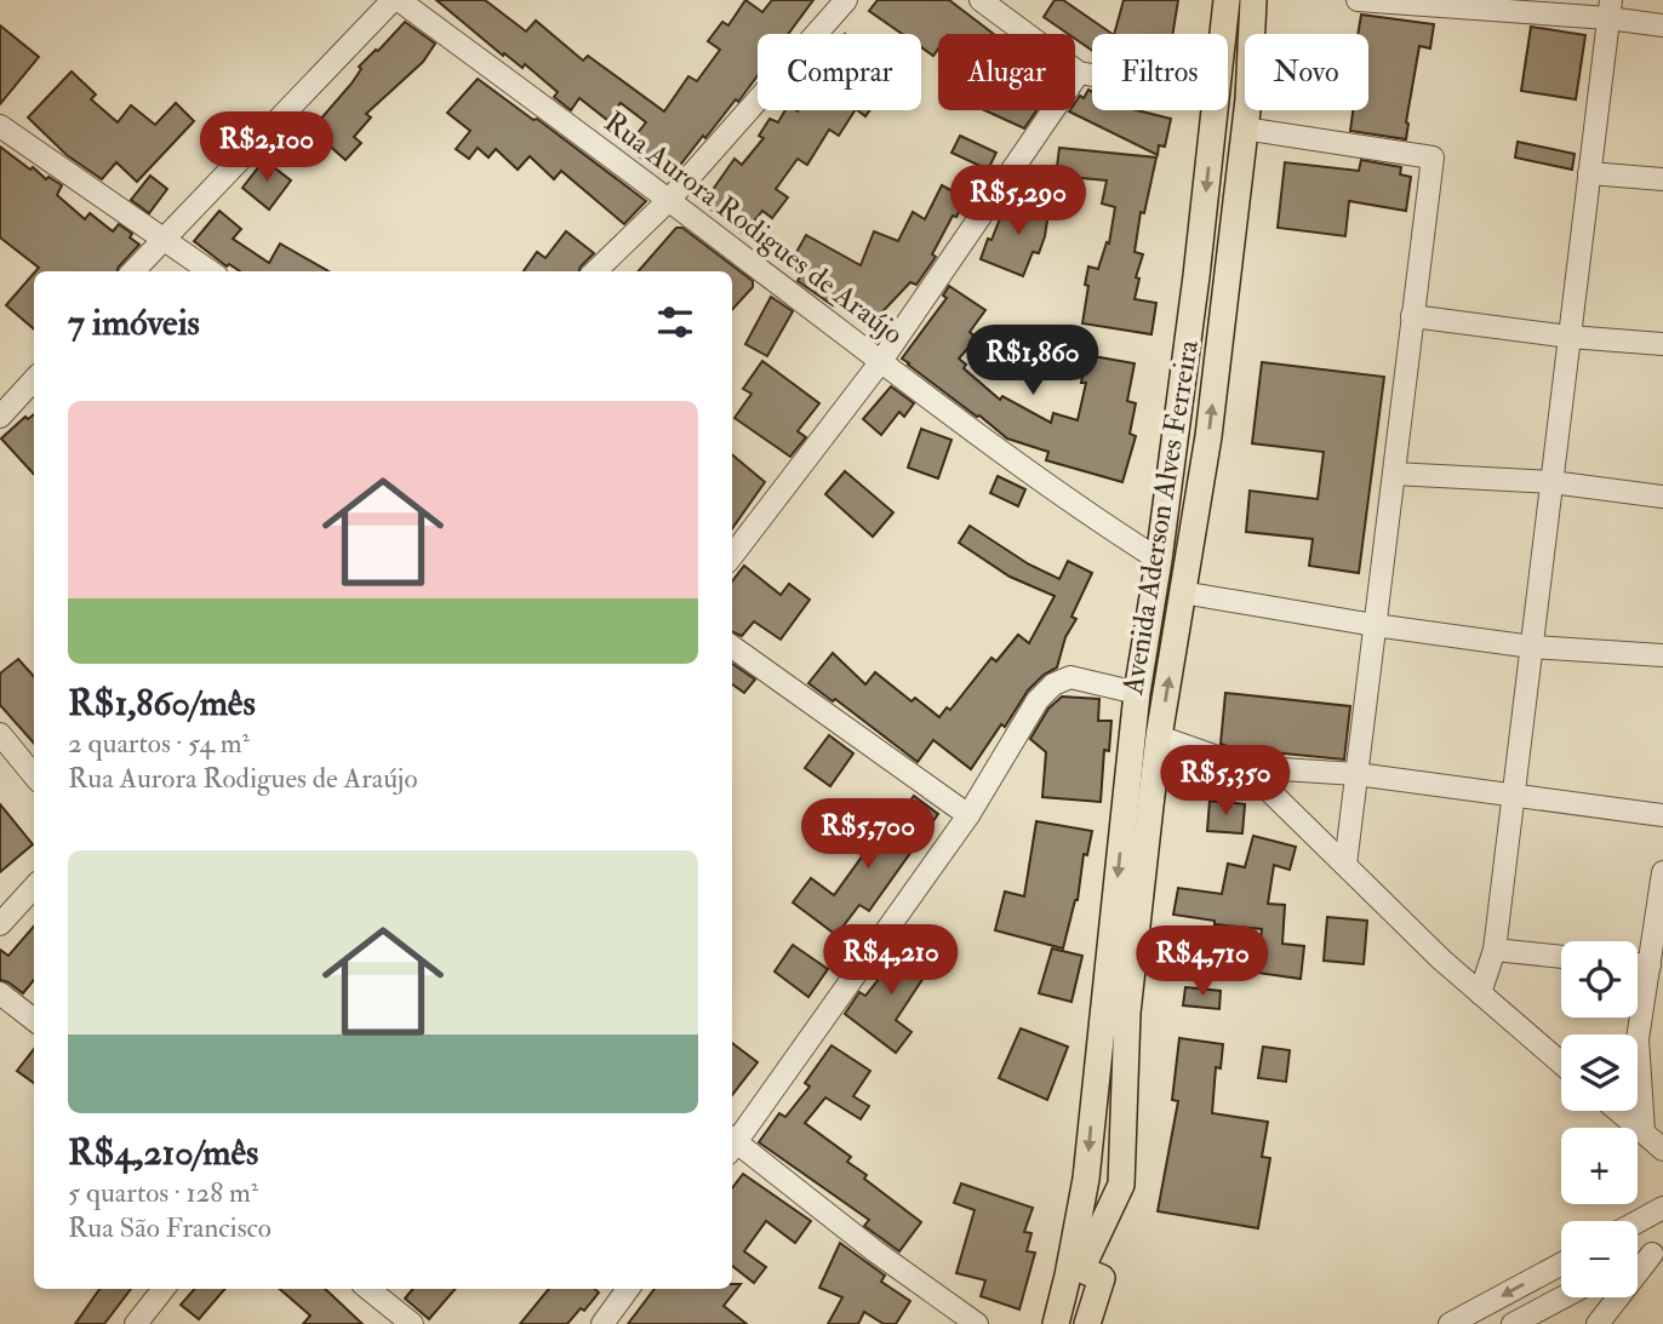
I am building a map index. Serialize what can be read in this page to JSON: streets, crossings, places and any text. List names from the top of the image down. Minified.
{"streets":{"main road":["Avenida Aderson Alves Ferreira"],"street":["Rua Aurora Rodigues de Araújo"]},"crossings":[["Rua Aurora Rodigues de Araújo","Avenida Aderson Alves Ferreira"]],"page":{"chip":["Comprar","Alugar","Filtros","Novo"],"price":["R$2,100","R$5,290","R$1,860","R$5,350","R$5,700","R$4,210","R$4,710"],"heading":"7 imóveis","list":[{"name":"R$1,860/mês","note":"2 quartos · 54 m² · Rua Aurora Rodigues de Araújo"},{"name":"R$4,210/mês","note":"5 quartos · 128 m² · Rua São Francisco"}],"map_buttons":["+","−"]}}
